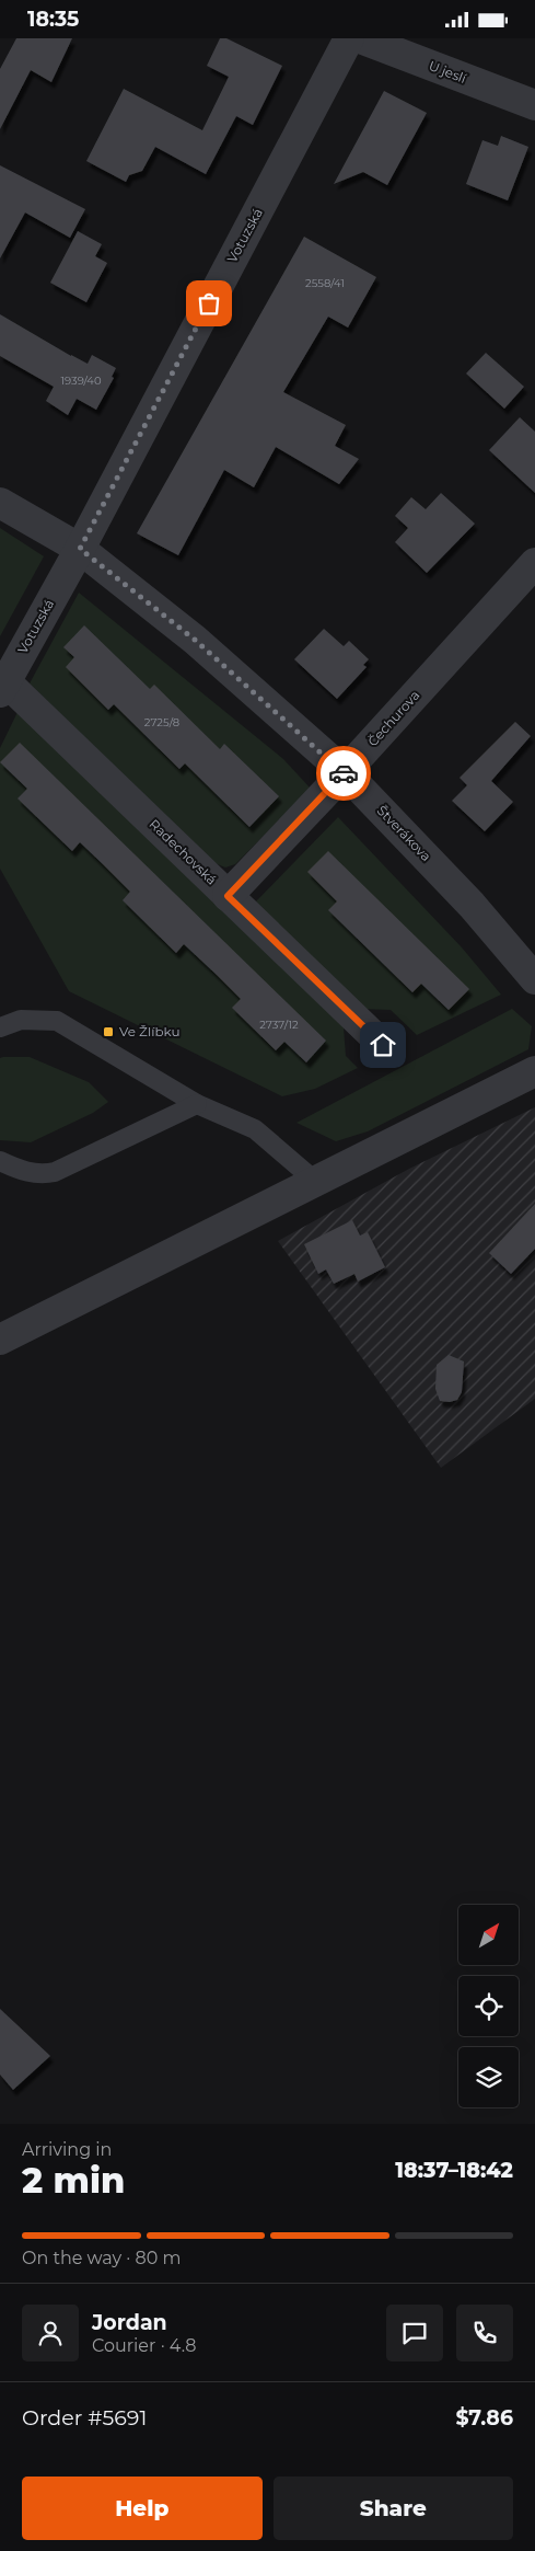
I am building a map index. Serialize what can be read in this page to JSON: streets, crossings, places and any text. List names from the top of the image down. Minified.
{"streets":{"street":["U jeslí","Votuzská","Čechurova","Štverákova","Radechovská"]},"crossings":[["Votuzská","Štverákova"],["Votuzská","Radechovská"],["Čechurova","Štverákova"],["Čechurova","Radechovská"]],"places":{"transit":["Ve Žlíbku"]},"house_numbers":["2558/41","1939/40","2725/8","2737/12"],"north":"top right","page":{"status":"18:35","heading":["2 min","Arriving in","18:37–18:42"],"panel":["Jordan","Courier · 4.8","Order #5691","$7.86"],"bar":"On the way · 80 m","buttons":["Help","Share"]}}
